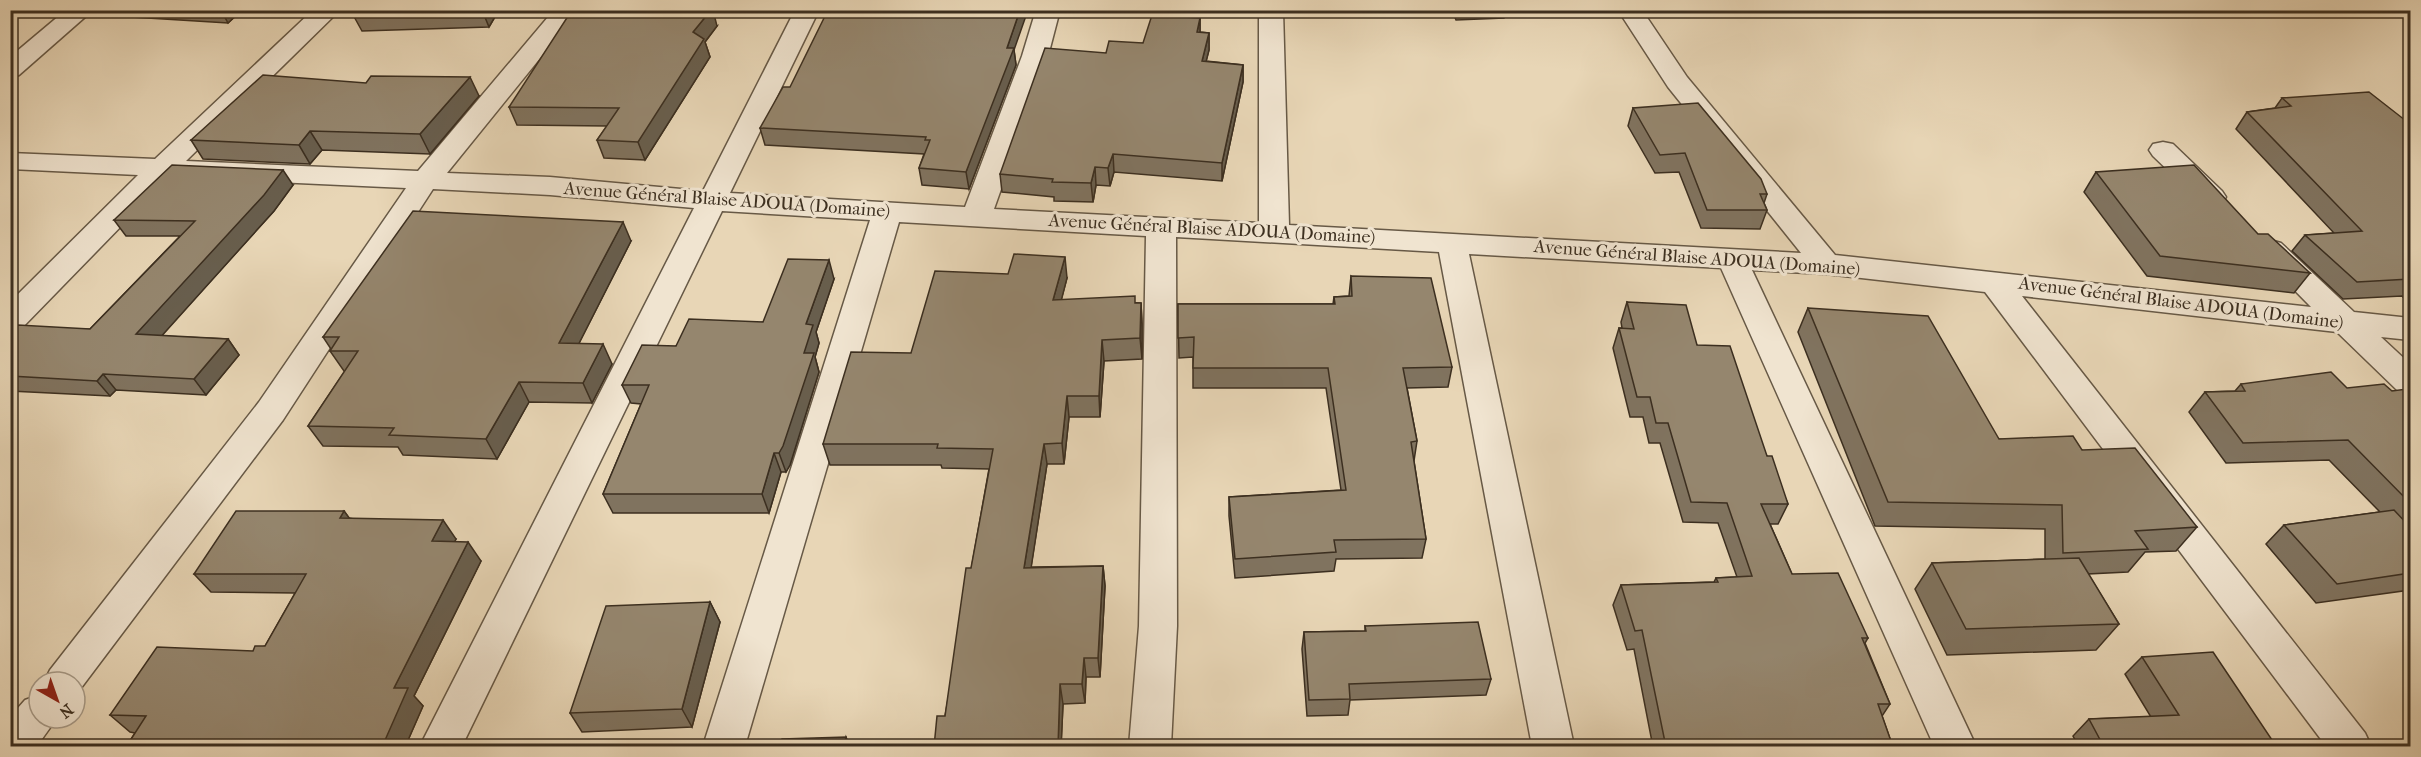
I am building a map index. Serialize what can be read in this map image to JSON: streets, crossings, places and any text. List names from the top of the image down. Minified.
{"streets":{"street":["Avenue Général Blaise ADOUA (Domaine)"]},"north":"bottom right"}
